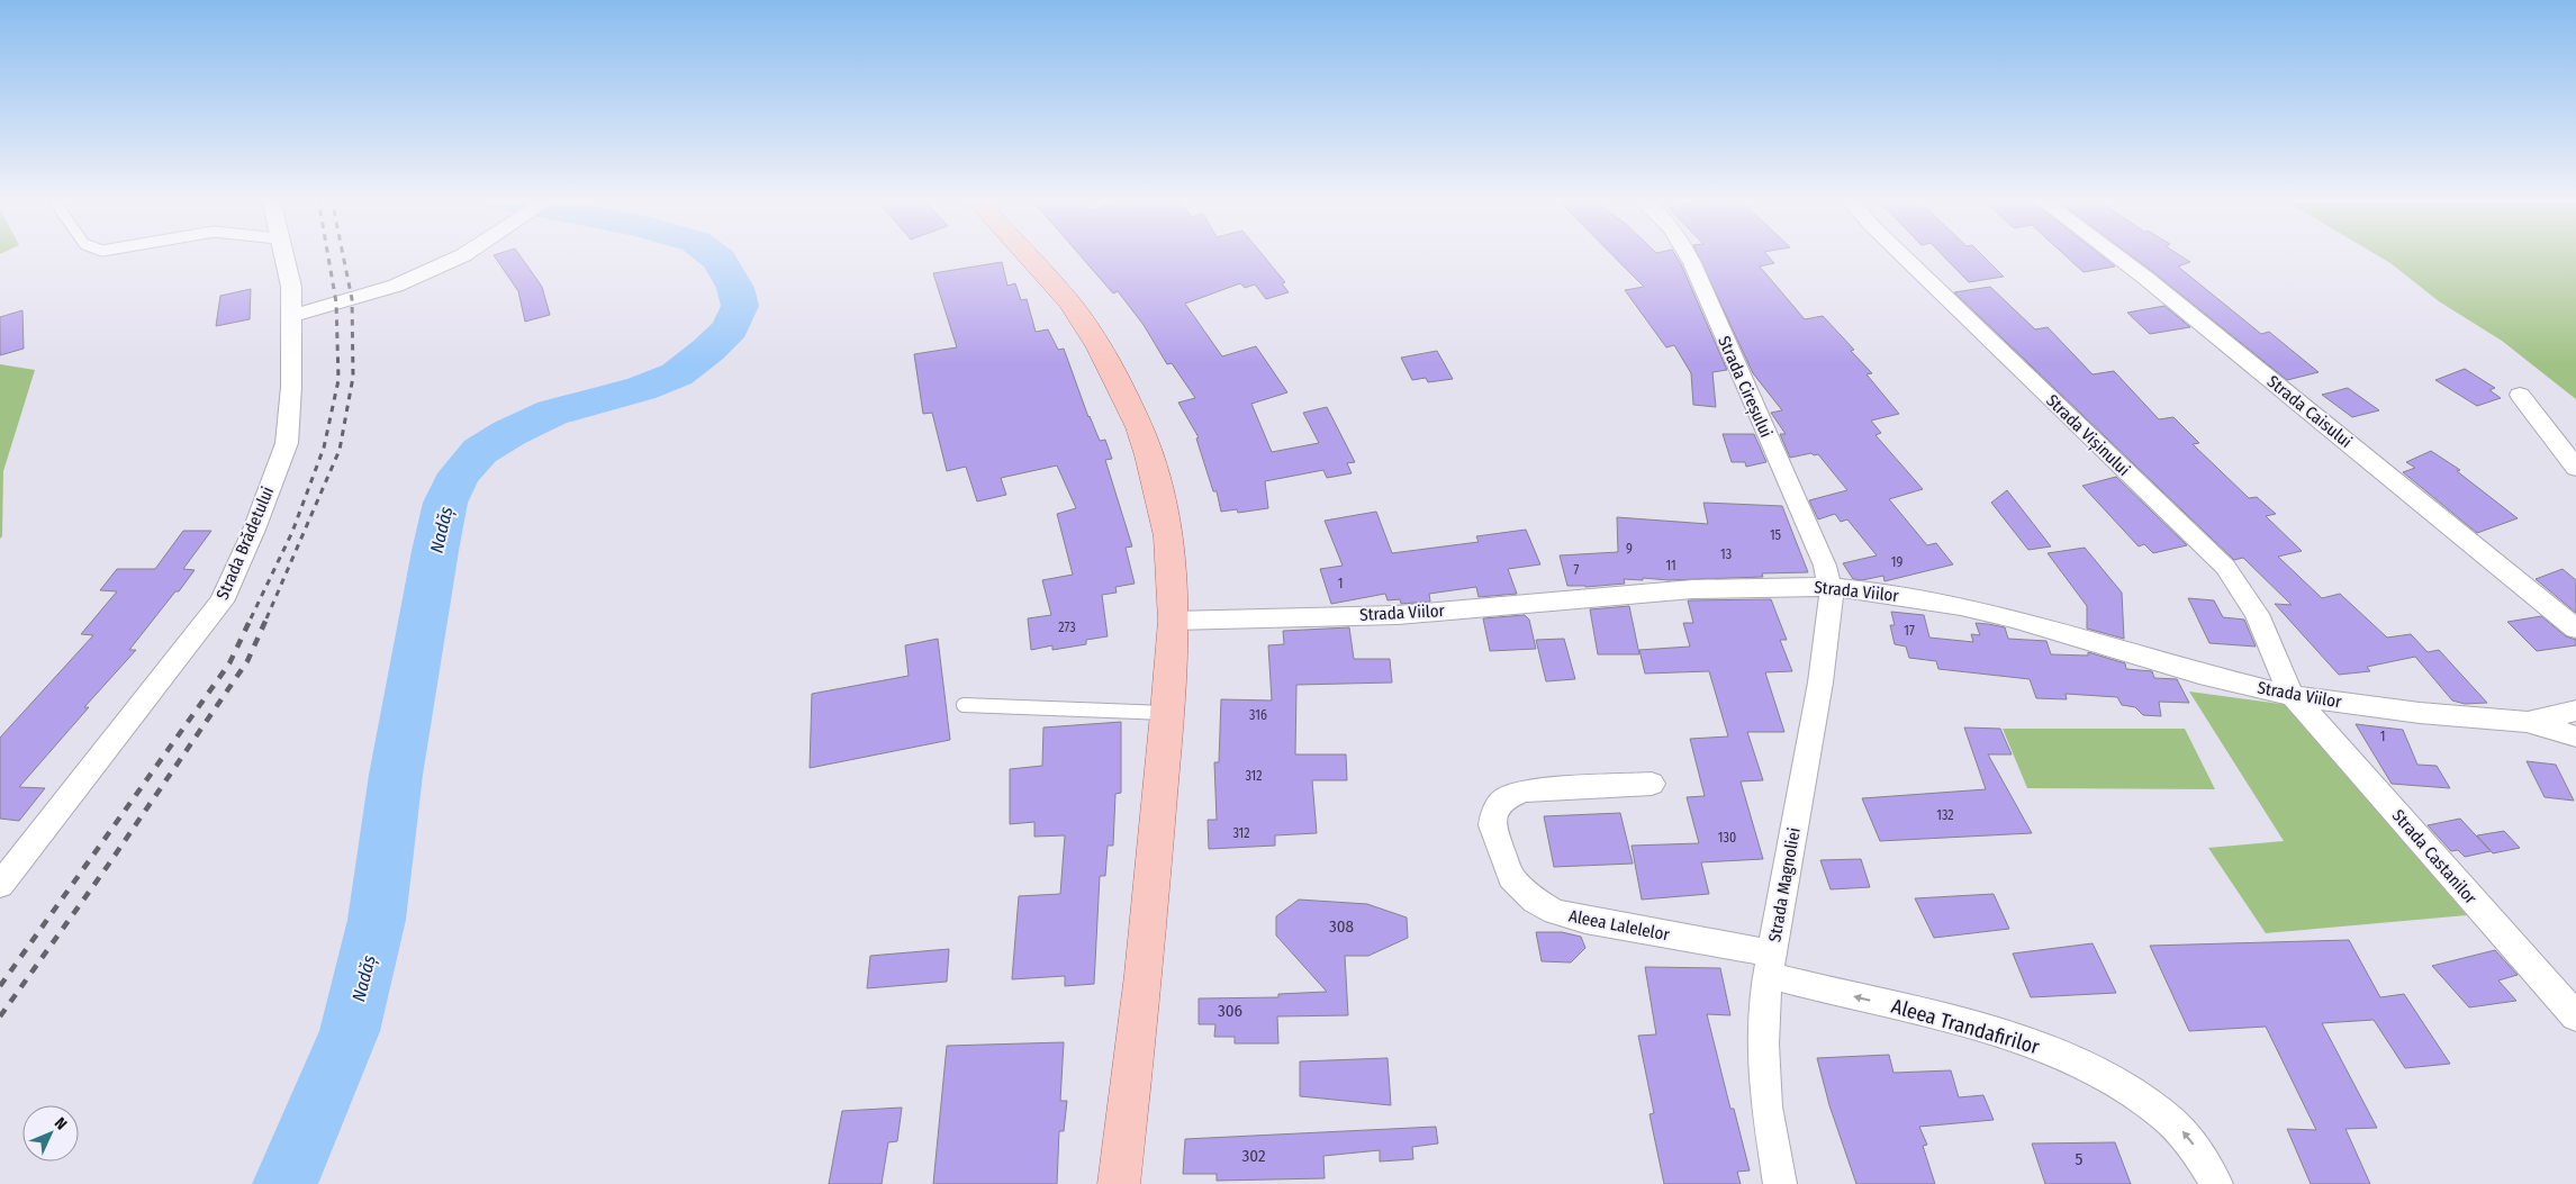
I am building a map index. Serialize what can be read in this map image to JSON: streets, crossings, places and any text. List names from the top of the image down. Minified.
{"streets":{"street":["Strada Cireșului","Strada Caisului","Strada Vișinului","Strada Brădetului","Strada Viilor","Strada Castanilor","Strada Magnoliei","Aleea Lalelelor","Aleea Trandafirilor"]},"crossings":[["Strada Cireșului","Strada Viilor"],["Strada Cireșului","Strada Magnoliei"],["Strada Vișinului","Strada Viilor"],["Strada Vișinului","Strada Castanilor"],["Strada Viilor","Strada Castanilor"],["Strada Viilor","Strada Magnoliei"],["Strada Magnoliei","Aleea Lalelelor"],["Strada Magnoliei","Aleea Trandafirilor"],["Aleea Lalelelor","Aleea Trandafirilor"]],"one_way":["Aleea Trandafirilor"],"water":["Nadăș"],"house_numbers":["15","9","13","19","11","7","1","273","17","316","1","312","132","312","130","308","306","302","5"],"north":"top right"}
